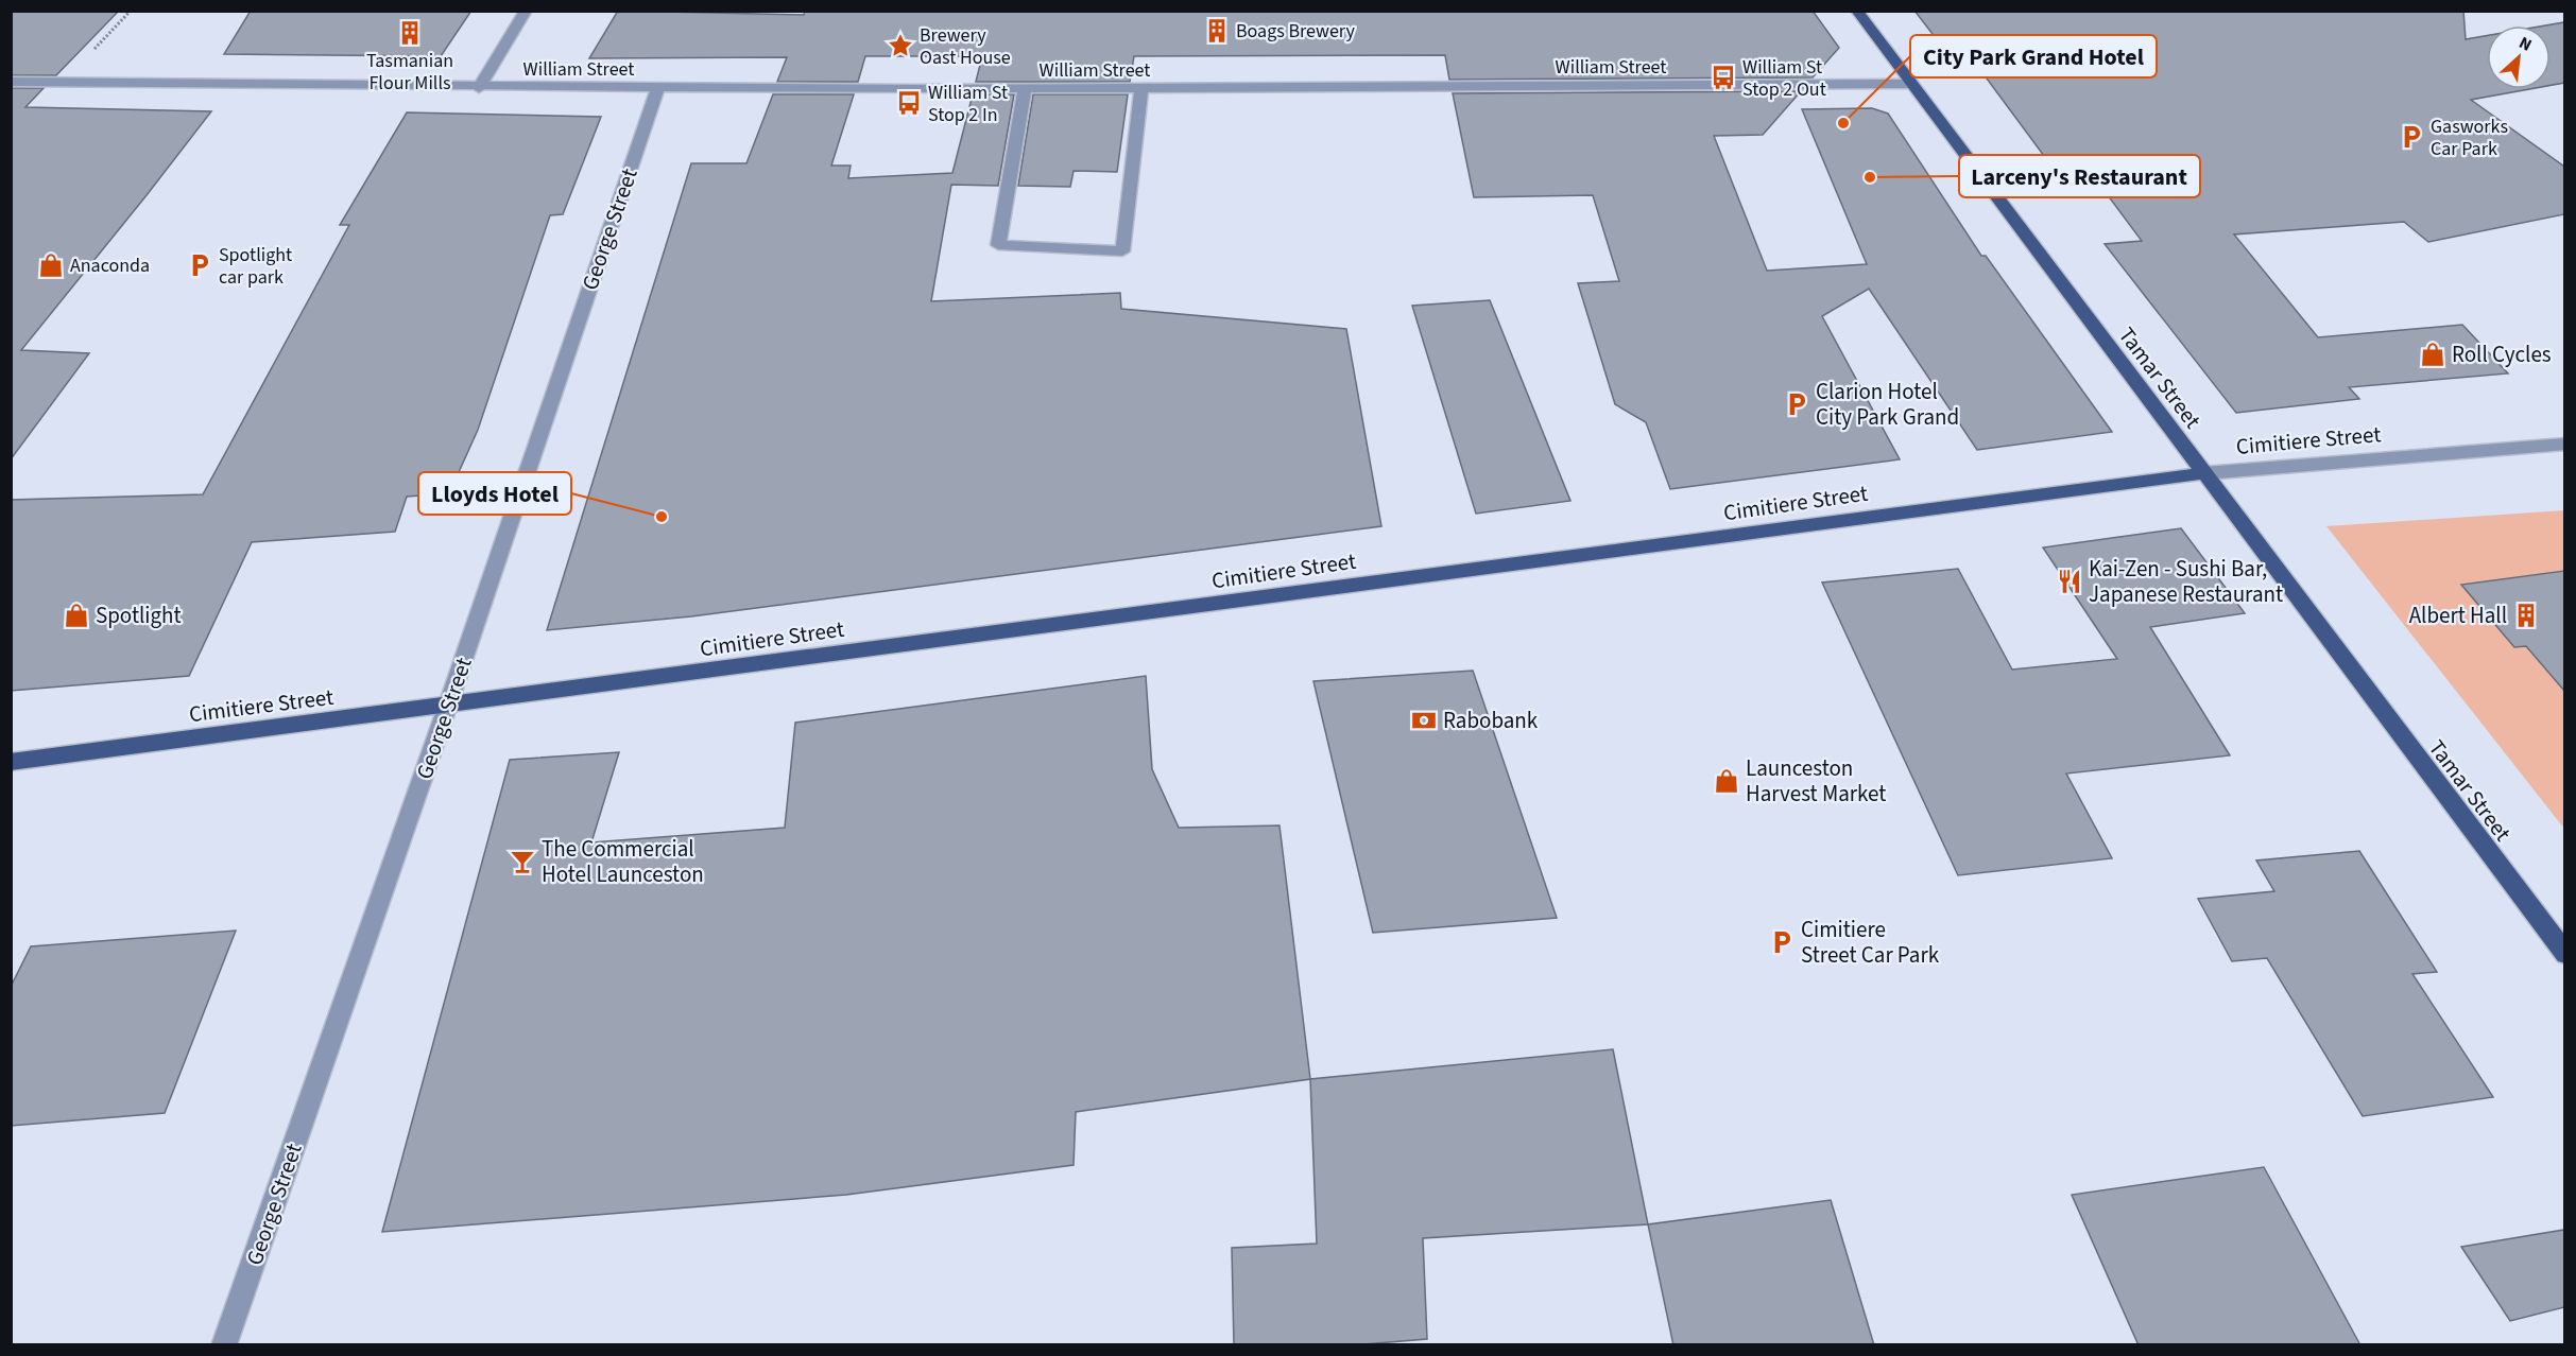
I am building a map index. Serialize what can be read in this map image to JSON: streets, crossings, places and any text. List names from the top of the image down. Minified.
{"streets":{"main road":["Tamar Street","Cimitiere Street"],"street":["William Street","George Street"]},"crossings":[["William Street","George Street"],["William Street","Tamar Street"],["George Street","Cimitiere Street"],["Tamar Street","Cimitiere Street"]],"places":{"building":["Boags Brewery","Tasmanian Flour Mills","Albert Hall"],"place":["Brewery Oast House"],"bus stop":["William St Stop 2 Out","William St Stop 2 In"],"other":["City Park Grand Hotel","Larceny's Restaurant","Lloyds Hotel"],"parking":["Gasworks Car Park","Spotlight car park","Clarion Hotel City Park Grand","Cimitiere Street Car Park"],"shop":["Anaconda","Roll Cycles","Spotlight","Launceston Harvest Market"],"restaurant":["Kai-Zen - Sushi Bar, Japanese Restaurant"],"bank":["Rabobank"],"bar":["The Commercial Hotel Launceston"]},"north":"top right"}
